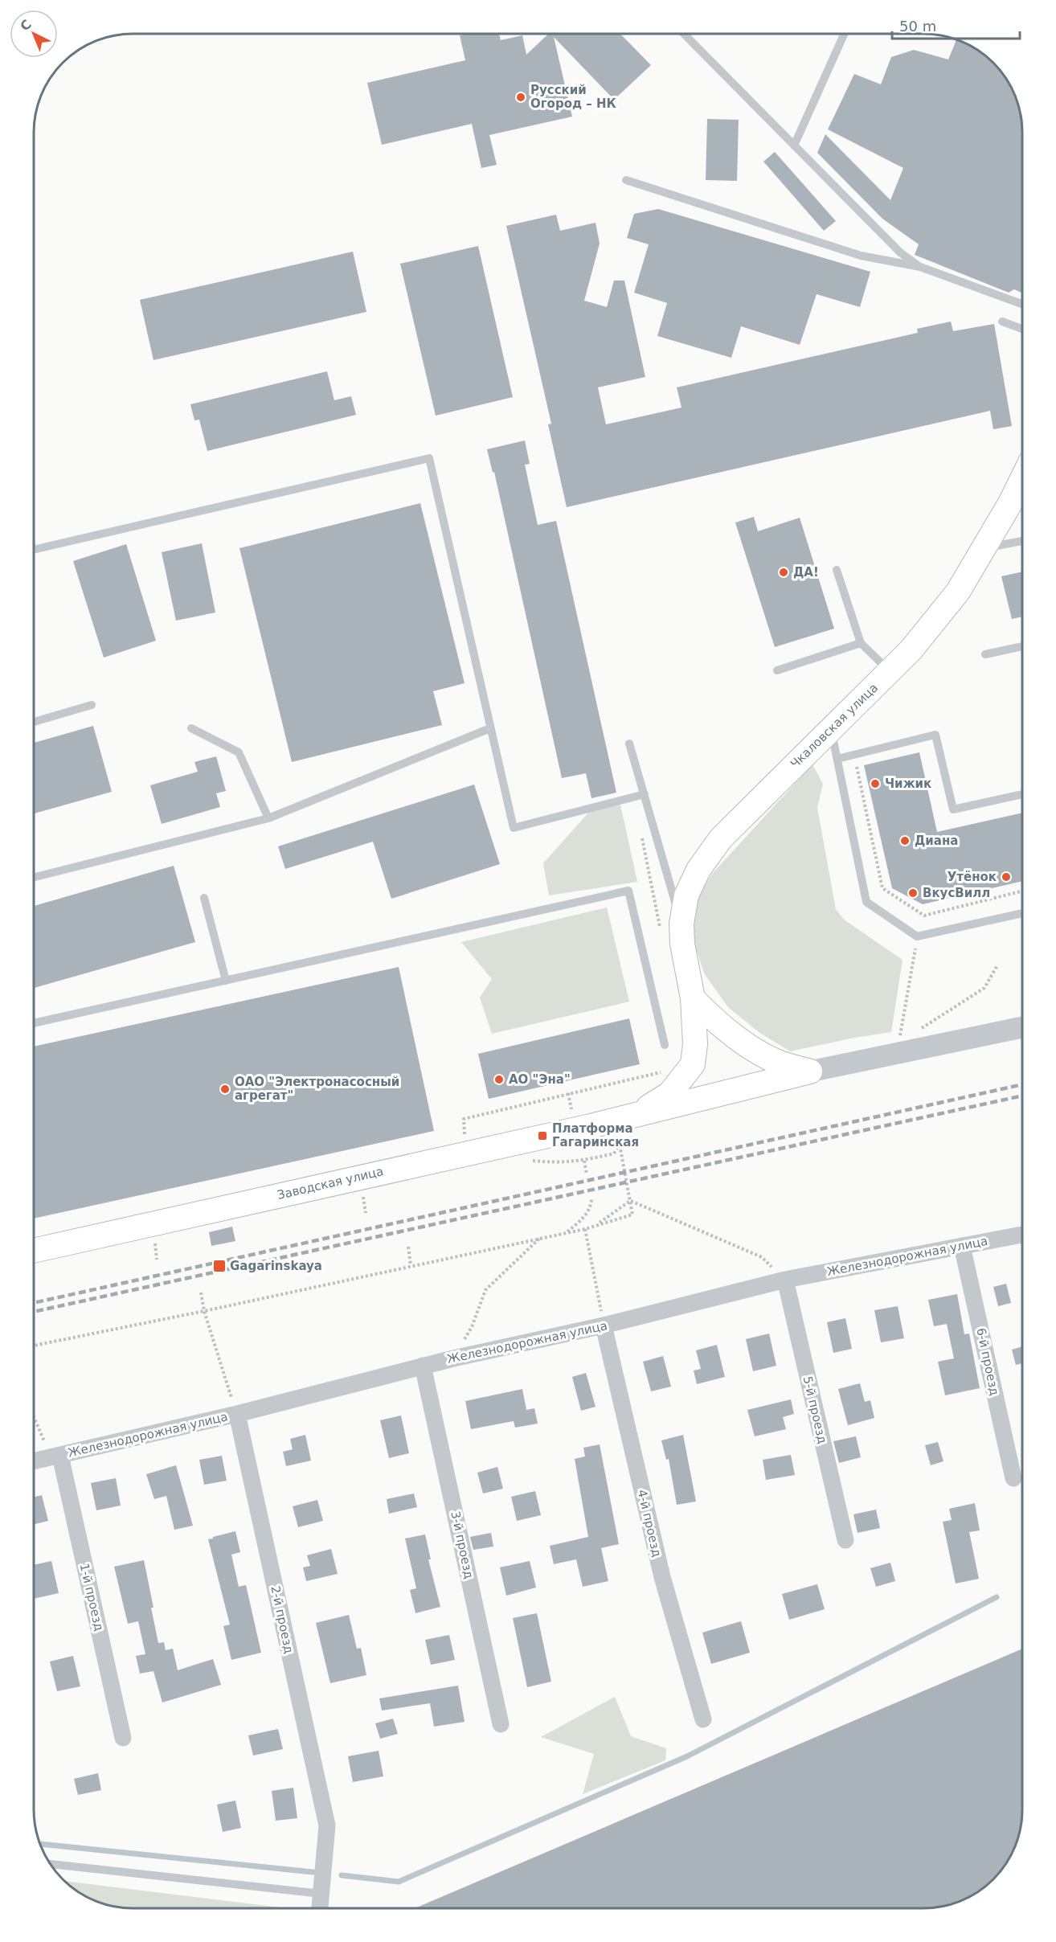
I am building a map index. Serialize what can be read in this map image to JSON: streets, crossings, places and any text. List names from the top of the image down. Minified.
{"streets":{"main road":["Чкаловская улица","Заводская улица"],"street":["Железнодорожная улица","6-й проезд","5-й проезд","4-й проезд","3-й проезд","1-й проезд","2-й проезд"]},"crossings":[["Чкаловская улица","Заводская улица"],["Железнодорожная улица","6-й проезд"],["Железнодорожная улица","5-й проезд"],["Железнодорожная улица","4-й проезд"],["Железнодорожная улица","3-й проезд"],["Железнодорожная улица","1-й проезд"],["Железнодорожная улица","2-й проезд"]],"places":{"other":["Русский Огород – НК","ДА!","Чижик","Диана","Утёнок","ВкусВилл","АО \"Эна\"","ОАО \"Электронасосный агрегат\""],"transit":["Платформа Гагаринская","Gagarinskaya"]},"scale_bar":"50 m","north":"top left"}
